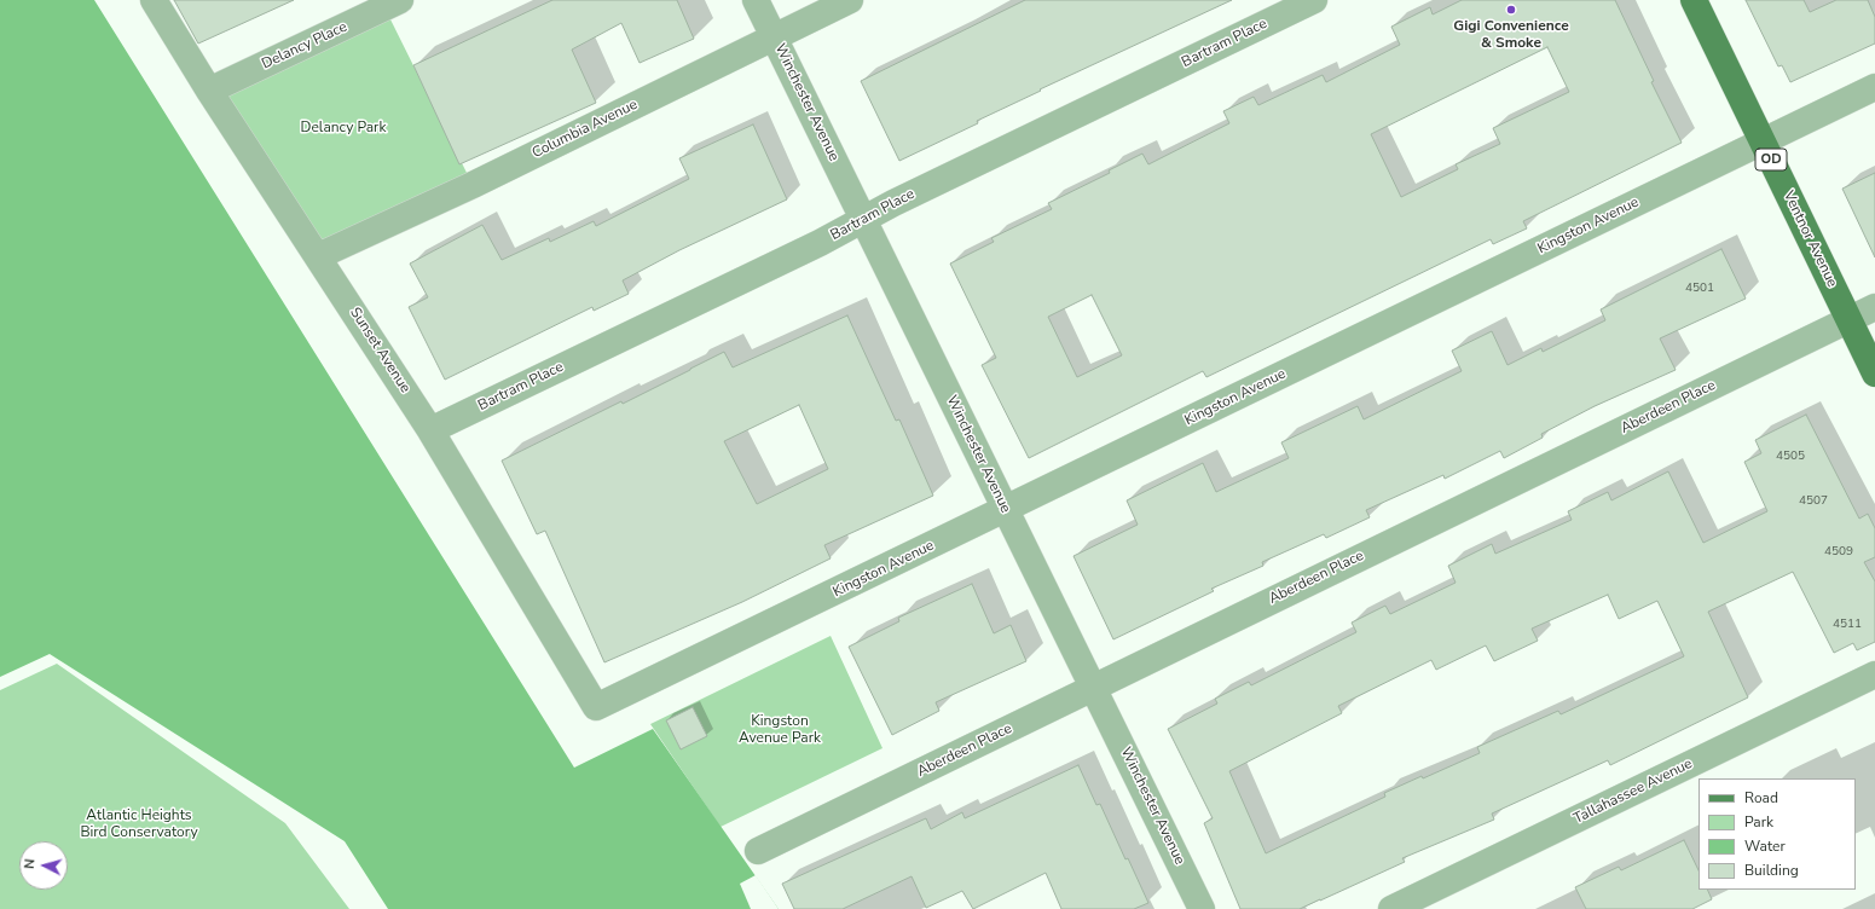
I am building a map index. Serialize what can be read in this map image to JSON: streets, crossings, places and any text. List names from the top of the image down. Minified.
{"streets":{"main road":["OD","Ventnor Avenue"],"street":["Bartram Place","Delancy Place","Winchester Avenue","Columbia Avenue","Kingston Avenue","Sunset Avenue","Aberdeen Place","Tallahassee Avenue"]},"crossings":[["Bartram Place","Winchester Avenue"],["Bartram Place","Sunset Avenue"],["Delancy Place","Sunset Avenue"],["Winchester Avenue","Columbia Avenue"],["Winchester Avenue","Kingston Avenue"],["Winchester Avenue","Aberdeen Place"],["Columbia Avenue","Sunset Avenue"],["Kingston Avenue","Ventnor Avenue"],["Kingston Avenue","Sunset Avenue"],["Ventnor Avenue","Aberdeen Place"]],"parks":["Delancy Park","Kingston Avenue Park","Atlantic Heights Bird Conservatory"],"places":["Gigi Convenience & Smoke"],"house_numbers":["4501","4505","4507","4509","4511"],"legend":["Road","Park","Water","Building"],"north":"left"}
